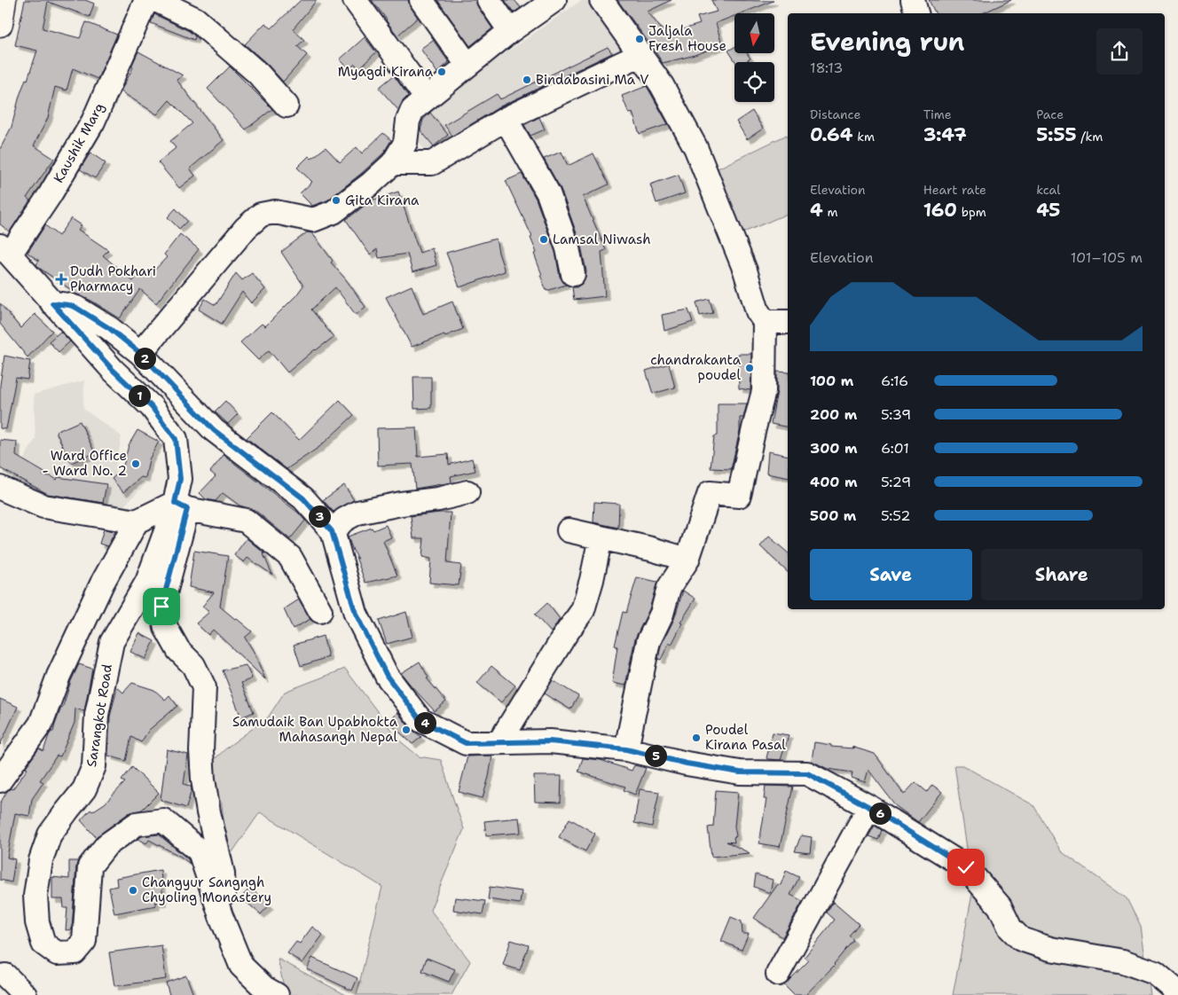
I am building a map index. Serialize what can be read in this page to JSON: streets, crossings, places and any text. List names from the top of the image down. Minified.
{"streets":{"street":["Kaushik Marg","Sarangkot Road"]},"crossings":[["Kaushik Marg","Sarangkot Road"]],"places":{"other":["Jaljala Fresh House","Myagdi Kirana","Bindabasini Ma V","Gita Kirana","Lamsal Niwash","chandrakanta poudel","Ward Office - Ward No. 2","Samudaik Ban Upabhokta Mahasangh Nepal","Poudel Kirana Pasal","Changyur Sangngh Chyoling Monastery"],"health":["Dudh Pokhari Pharmacy"]},"north":"bottom","page":{"heading":["Evening run","18:13"],"stats":[["Distance","0.64 km"],["Time","3:47"],["Pace","5:55 /km"],["Elevation","4 m"],["Heart rate","160 bpm"],["kcal","45"]],"chart":["Elevation","101–105 m"],"pins":["2","1","3","4","5","6"],"list":[{"name":"100 m","note":"6:16"},{"name":"200 m","note":"5:39"},{"name":"300 m","note":"6:01"},{"name":"400 m","note":"5:29"},{"name":"500 m","note":"5:52"}],"buttons":["Save","Share"]}}
